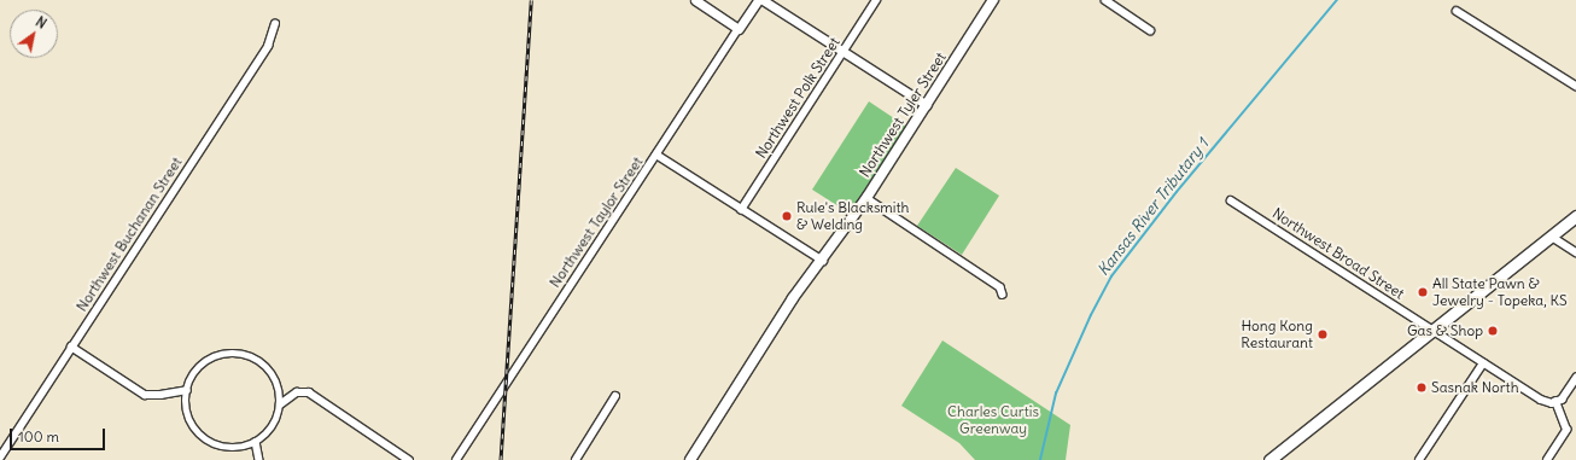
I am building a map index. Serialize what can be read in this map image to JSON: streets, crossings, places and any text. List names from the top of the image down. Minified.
{"streets":{"main road":["Northwest Tyler Street"],"street":["Northwest Polk Street","Northwest Taylor Street","Northwest Buchanan Street","Northwest Broad Street"]},"water":["Kansas River Tributary 1"],"parks":["Charles Curtis Greenway"],"places":["Rule's Blacksmith & Welding","All State Pawn & Jewelry - Topeka, KS","Gas & Shop","Hong Kong Restaurant","Sasnak North"],"scale_bar":"100 m","north":"top right"}
